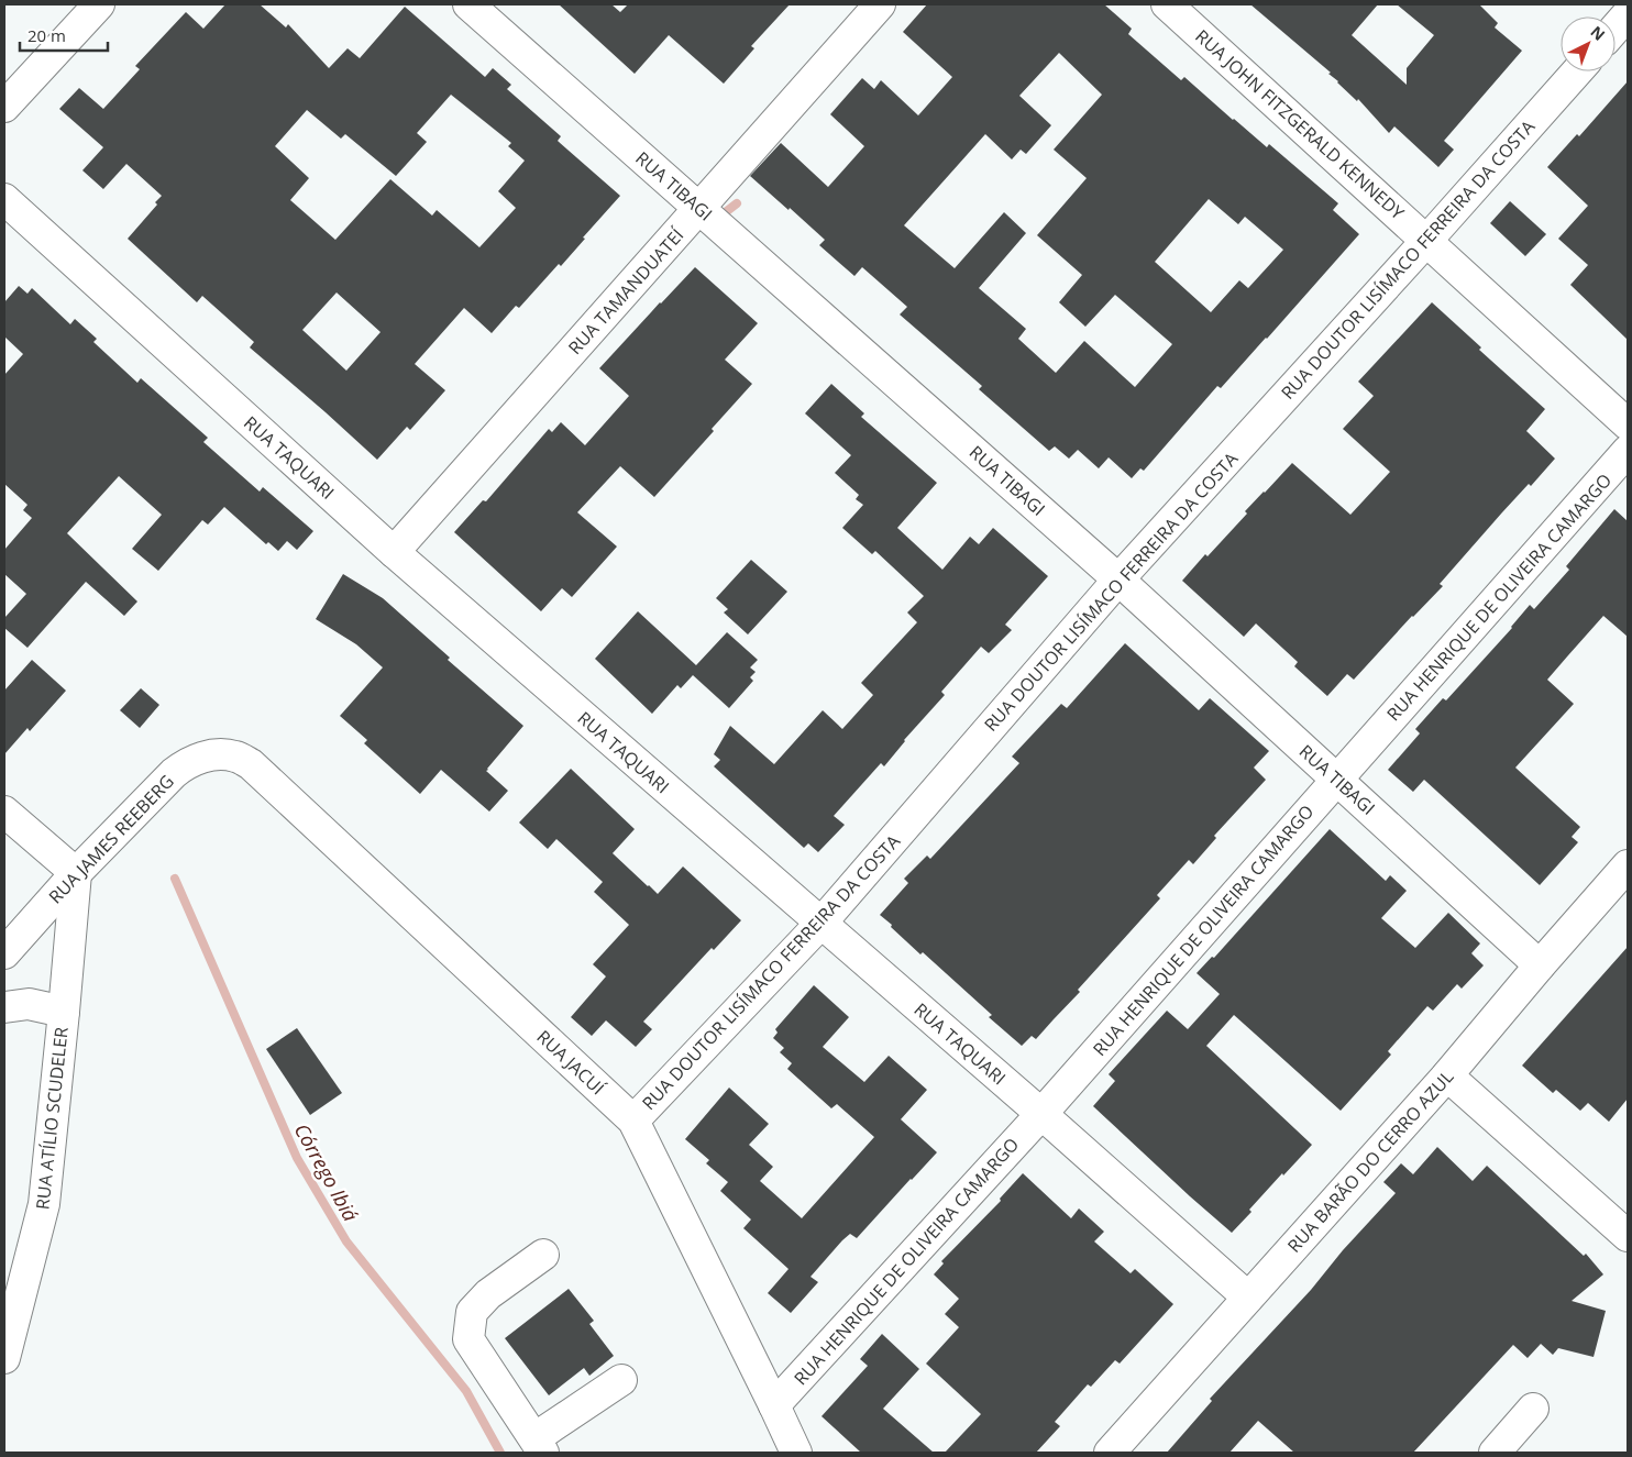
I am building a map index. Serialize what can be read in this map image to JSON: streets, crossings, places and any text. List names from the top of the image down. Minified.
{"streets":{"street":["RUA JOHN FITZGERALD KENNEDY","RUA TIBAGI","RUA DOUTOR LISÍMACO FERREIRA DA COSTA","RUA TAMANDUATEÍ","RUA TAQUARI","RUA HENRIQUE DE OLIVEIRA CAMARGO","RUA JAMES REEBERG","RUA JACUÍ","RUA ATÍLIO SCUDELER","RUA BARÃO DO CERRO AZUL"]},"crossings":[["RUA JOHN FITZGERALD KENNEDY","RUA DOUTOR LISÍMACO FERREIRA DA COSTA"],["RUA TIBAGI","RUA DOUTOR LISÍMACO FERREIRA DA COSTA"],["RUA TIBAGI","RUA TAMANDUATEÍ"],["RUA TIBAGI","RUA HENRIQUE DE OLIVEIRA CAMARGO"],["RUA TIBAGI","RUA BARÃO DO CERRO AZUL"],["RUA DOUTOR LISÍMACO FERREIRA DA COSTA","RUA TAQUARI"],["RUA DOUTOR LISÍMACO FERREIRA DA COSTA","RUA JACUÍ"],["RUA TAMANDUATEÍ","RUA TAQUARI"],["RUA TAQUARI","RUA HENRIQUE DE OLIVEIRA CAMARGO"],["RUA TAQUARI","RUA BARÃO DO CERRO AZUL"],["RUA HENRIQUE DE OLIVEIRA CAMARGO","RUA JACUÍ"],["RUA JAMES REEBERG","RUA JACUÍ"],["RUA JAMES REEBERG","RUA ATÍLIO SCUDELER"]],"water":["Córrego Ibiá"],"scale_bar":"20 m","north":"top right"}
